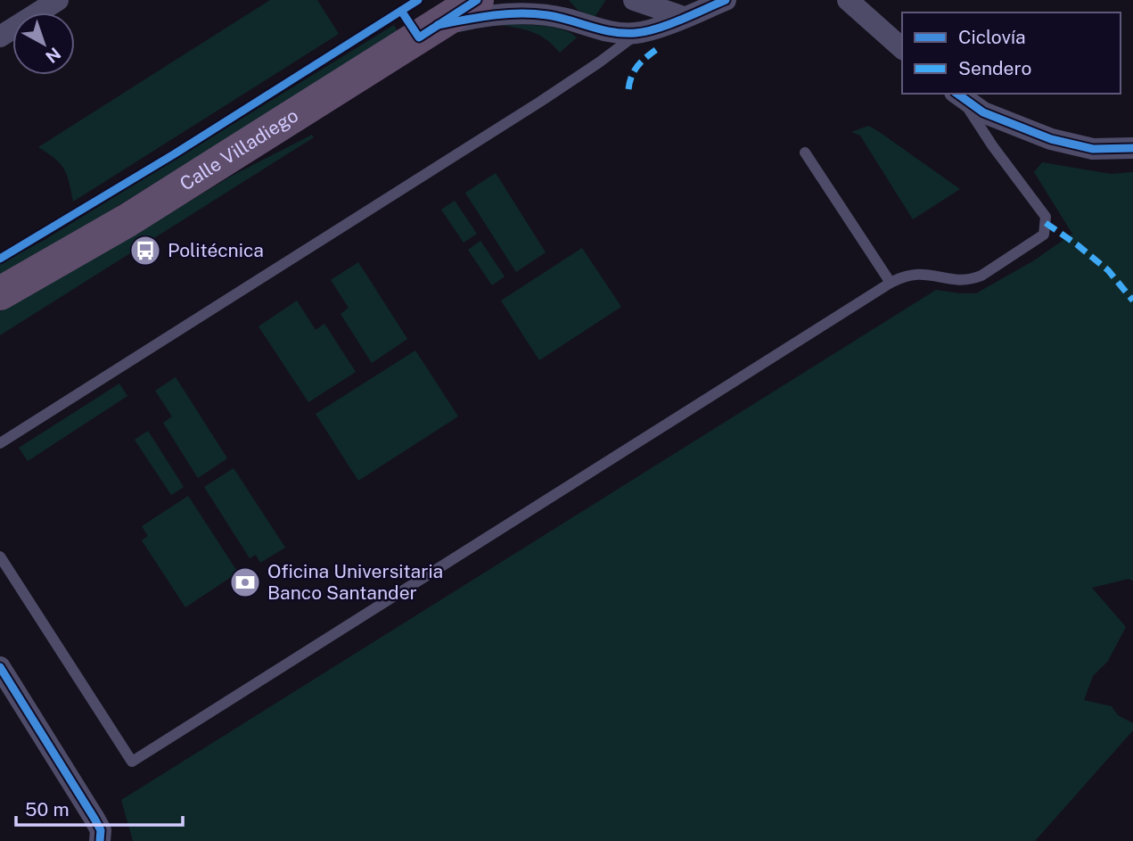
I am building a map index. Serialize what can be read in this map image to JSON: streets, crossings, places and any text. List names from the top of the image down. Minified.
{"streets":{"highway":["Calle Villadiego"]},"places":{"bus stop":["Politécnica"],"bank":["Oficina Universitaria Banco Santander"]},"legend":["Ciclovía","Sendero"],"scale_bar":"50 m","north":"bottom right"}
